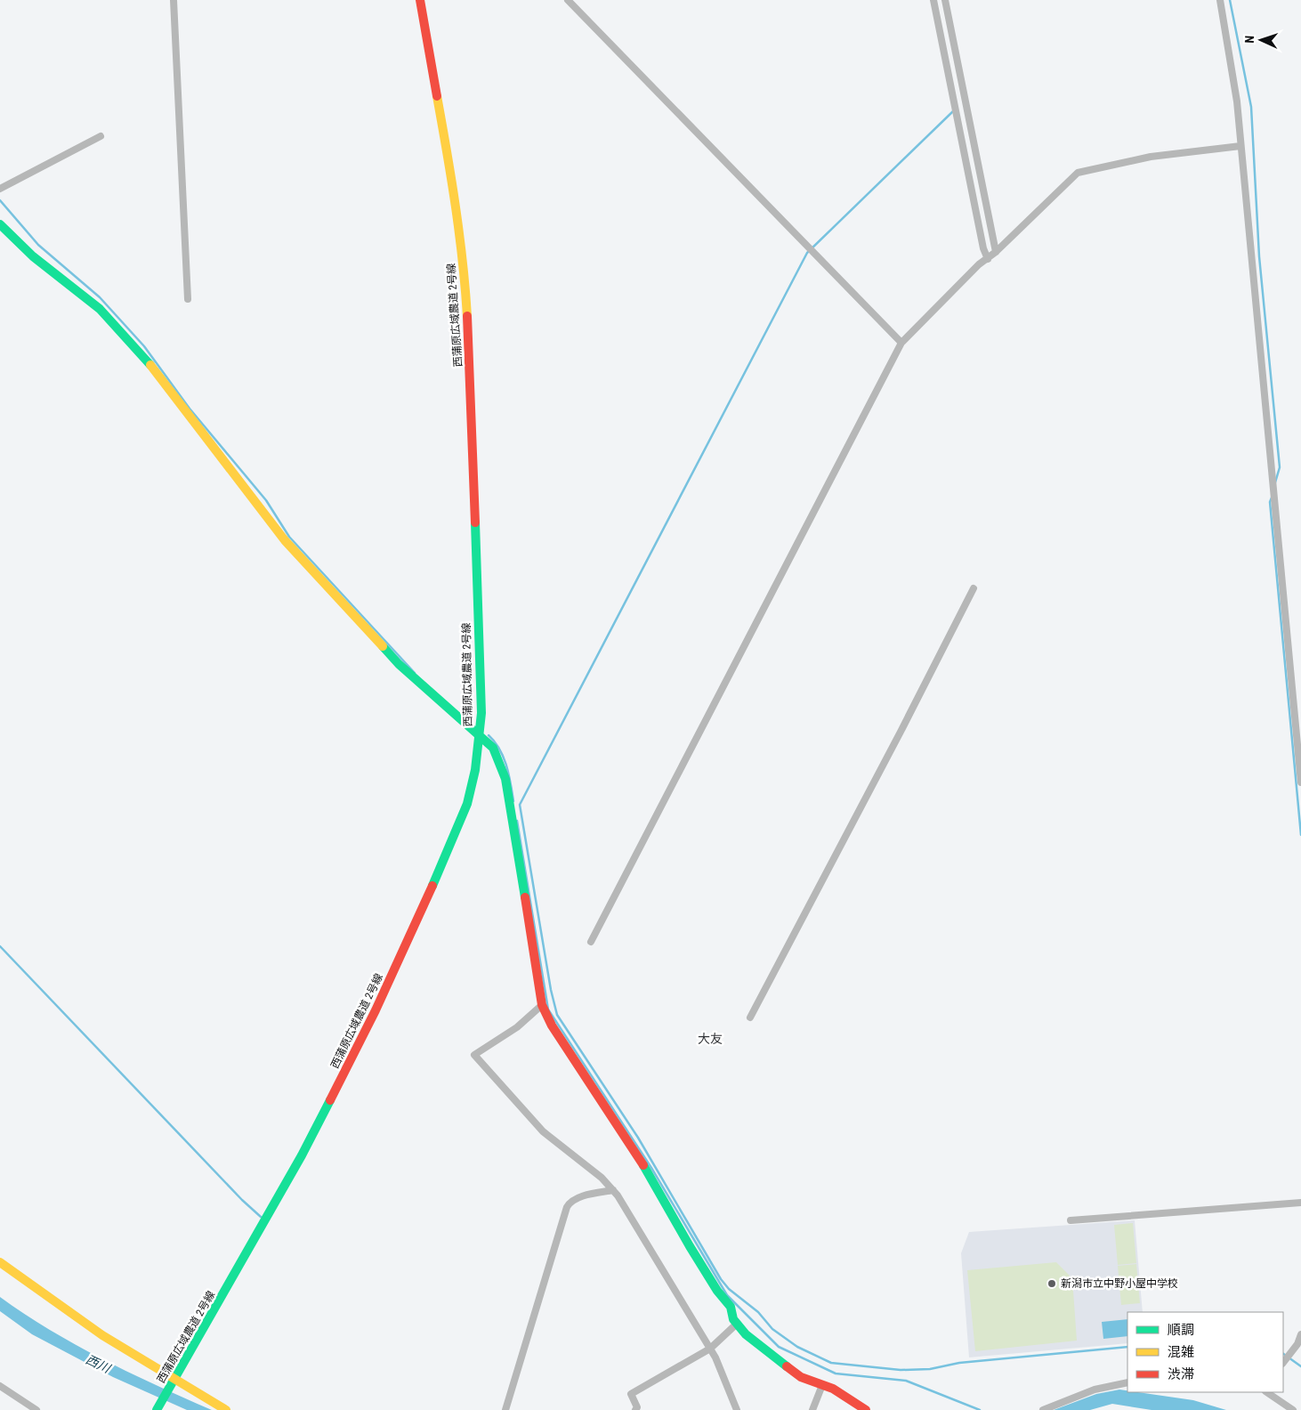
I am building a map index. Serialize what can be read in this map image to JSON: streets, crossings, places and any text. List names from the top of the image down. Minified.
{"streets":{"street":["西蒲原広域農道 2号線"]},"districts":["大友"],"water":["西川"],"places":["新潟市立中野小屋中学校"],"legend":["順調","混雑","渋滞"],"north":"left"}
